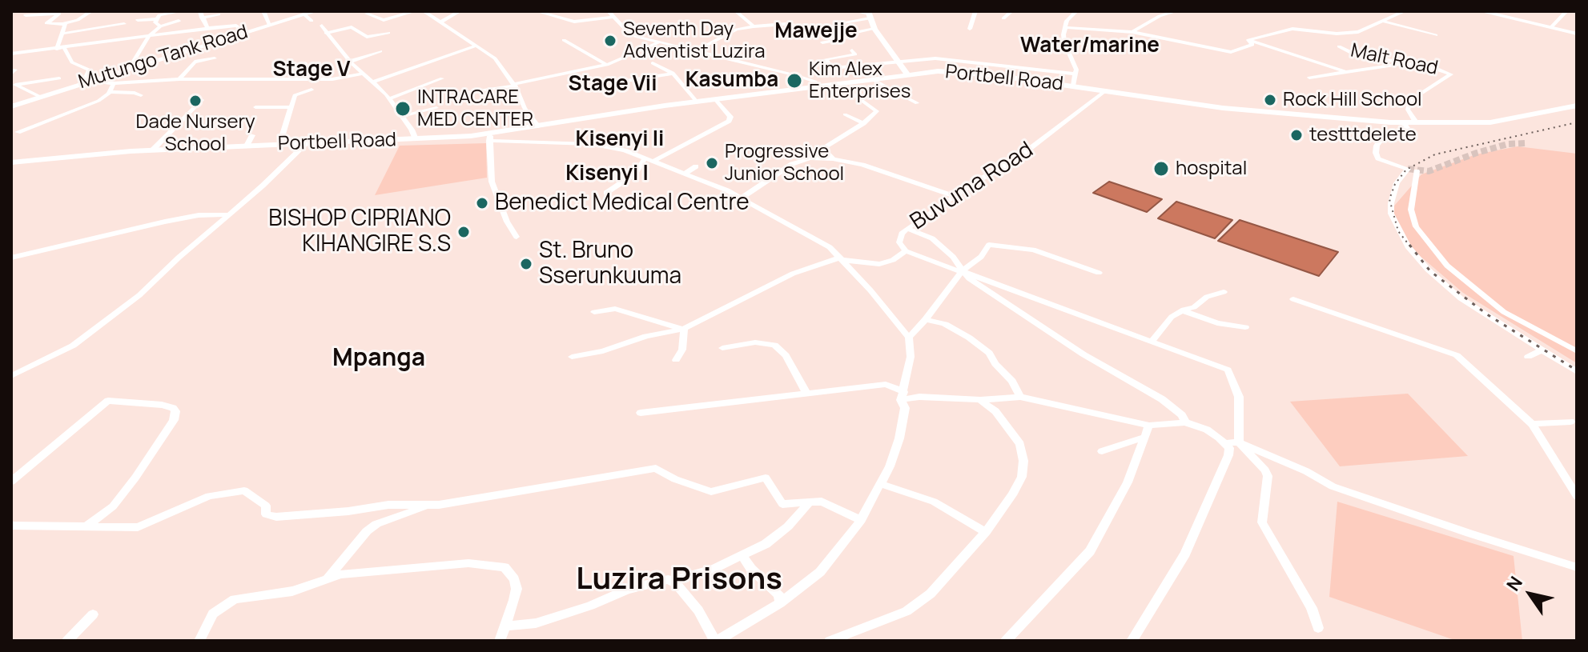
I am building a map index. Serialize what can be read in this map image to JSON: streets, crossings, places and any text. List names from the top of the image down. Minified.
{"streets":{"main road":["Mutungo Tank Road","Portbell Road"],"street":["Malt Road","Buvuma Road"]},"crossings":[["Malt Road","Portbell Road"],["Portbell Road","Buvuma Road"]],"districts":["Mawejje","Water/marine","Stage V","Kasumba","Stage Vii","Kisenyi Ii","Kisenyi I","Mpanga","Luzira Prisons"],"places":["Seventh Day Adventist Luzira","Kim Alex Enterprises","Rock Hill School","Dade Nursery School","INTRACARE MED CENTER","testttdelete","Progressive Junior School","hospital","Benedict Medical Centre","BISHOP CIPRIANO KIHANGIRE S.S","St. Bruno Sserunkuuma"],"north":"top left"}
